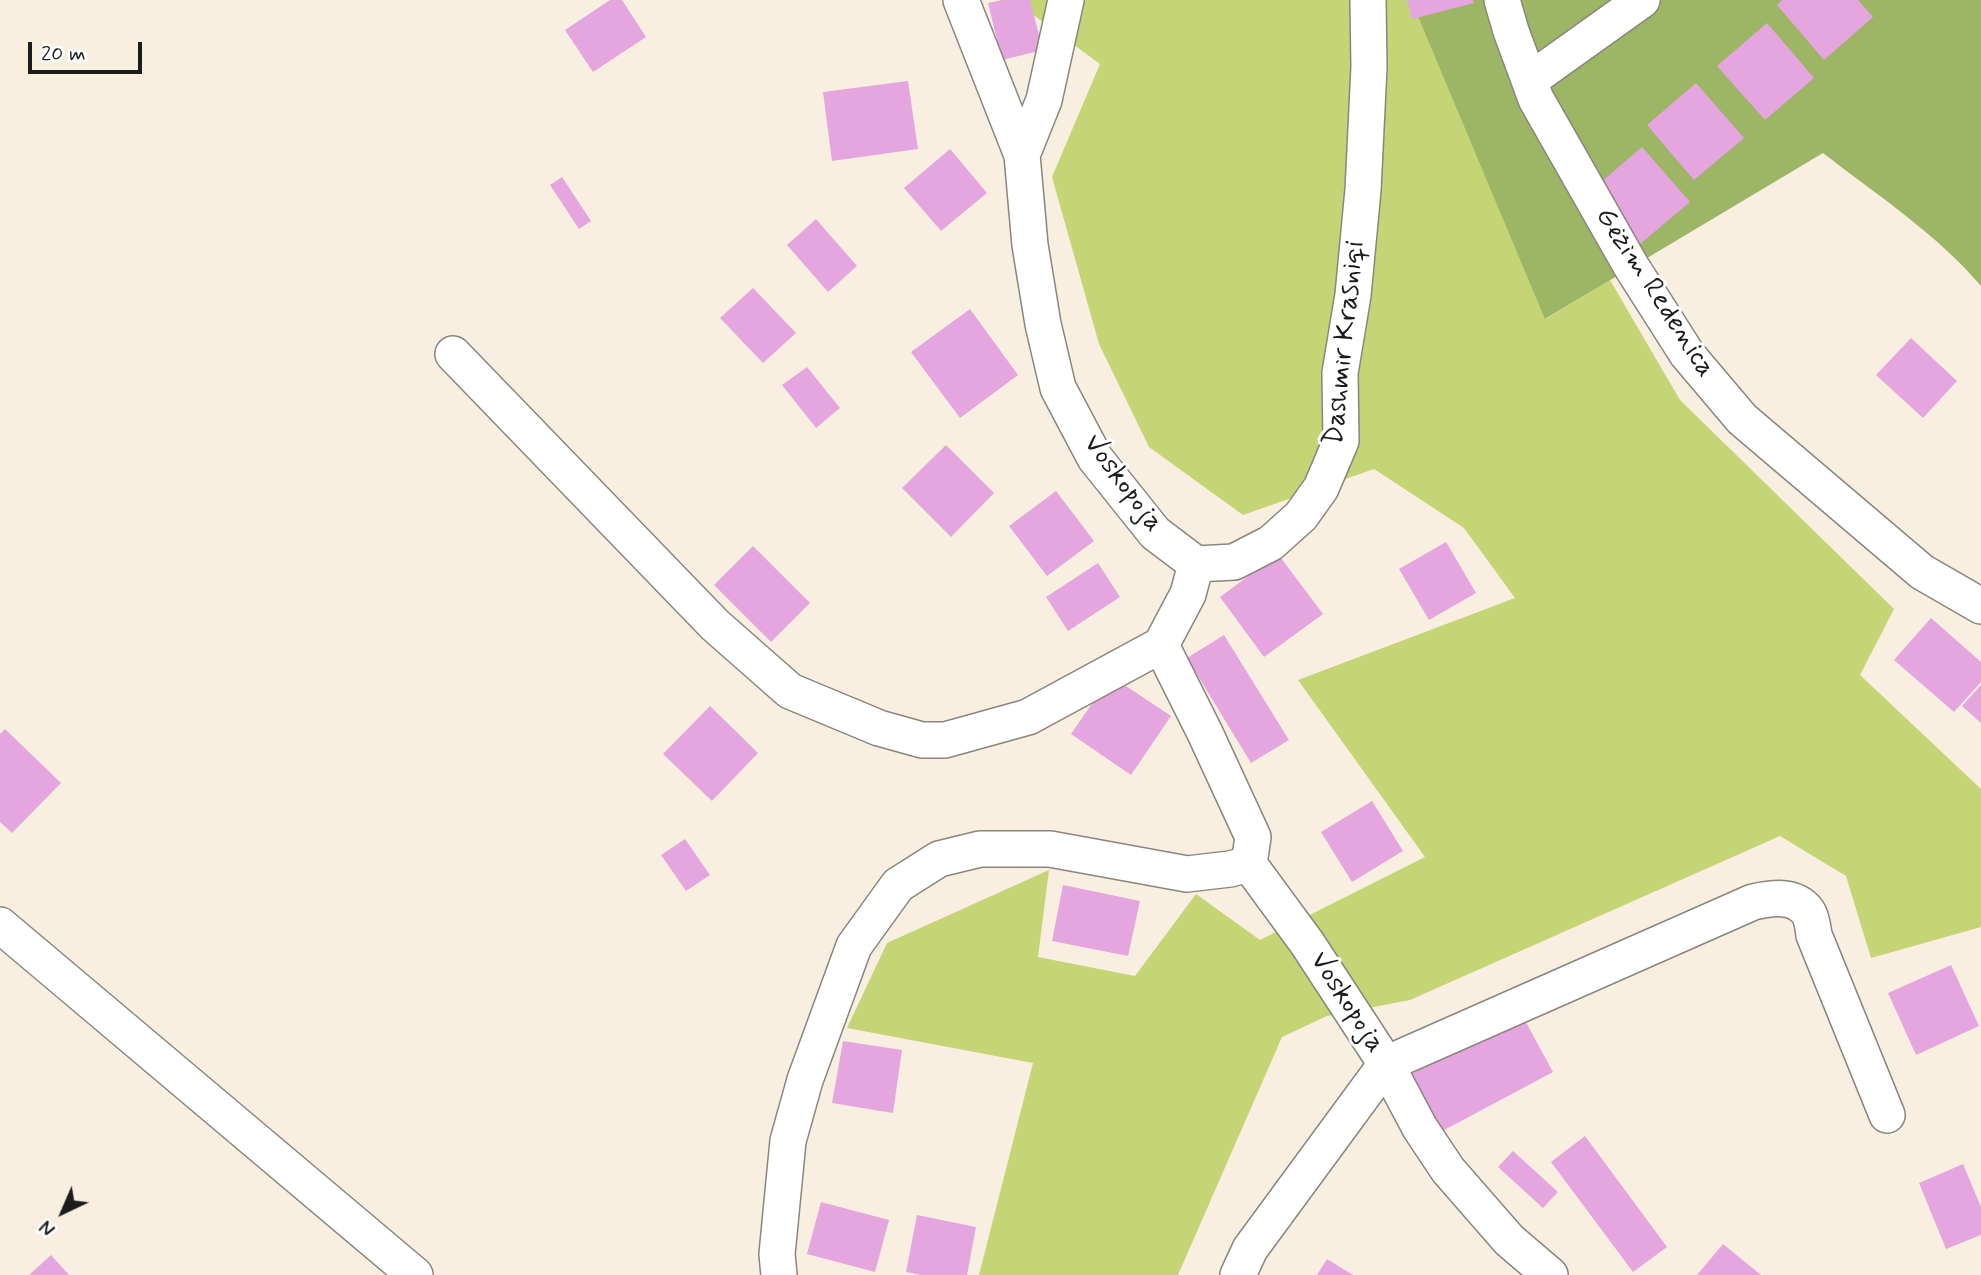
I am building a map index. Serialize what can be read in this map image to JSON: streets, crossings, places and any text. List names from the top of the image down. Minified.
{"streets":{"street":["Gëzim Redenica","Dashmir Krasniqi","Voskopoja"]},"crossings":[["Dashmir Krasniqi","Voskopoja"]],"scale_bar":"20 m","north":"bottom left"}
